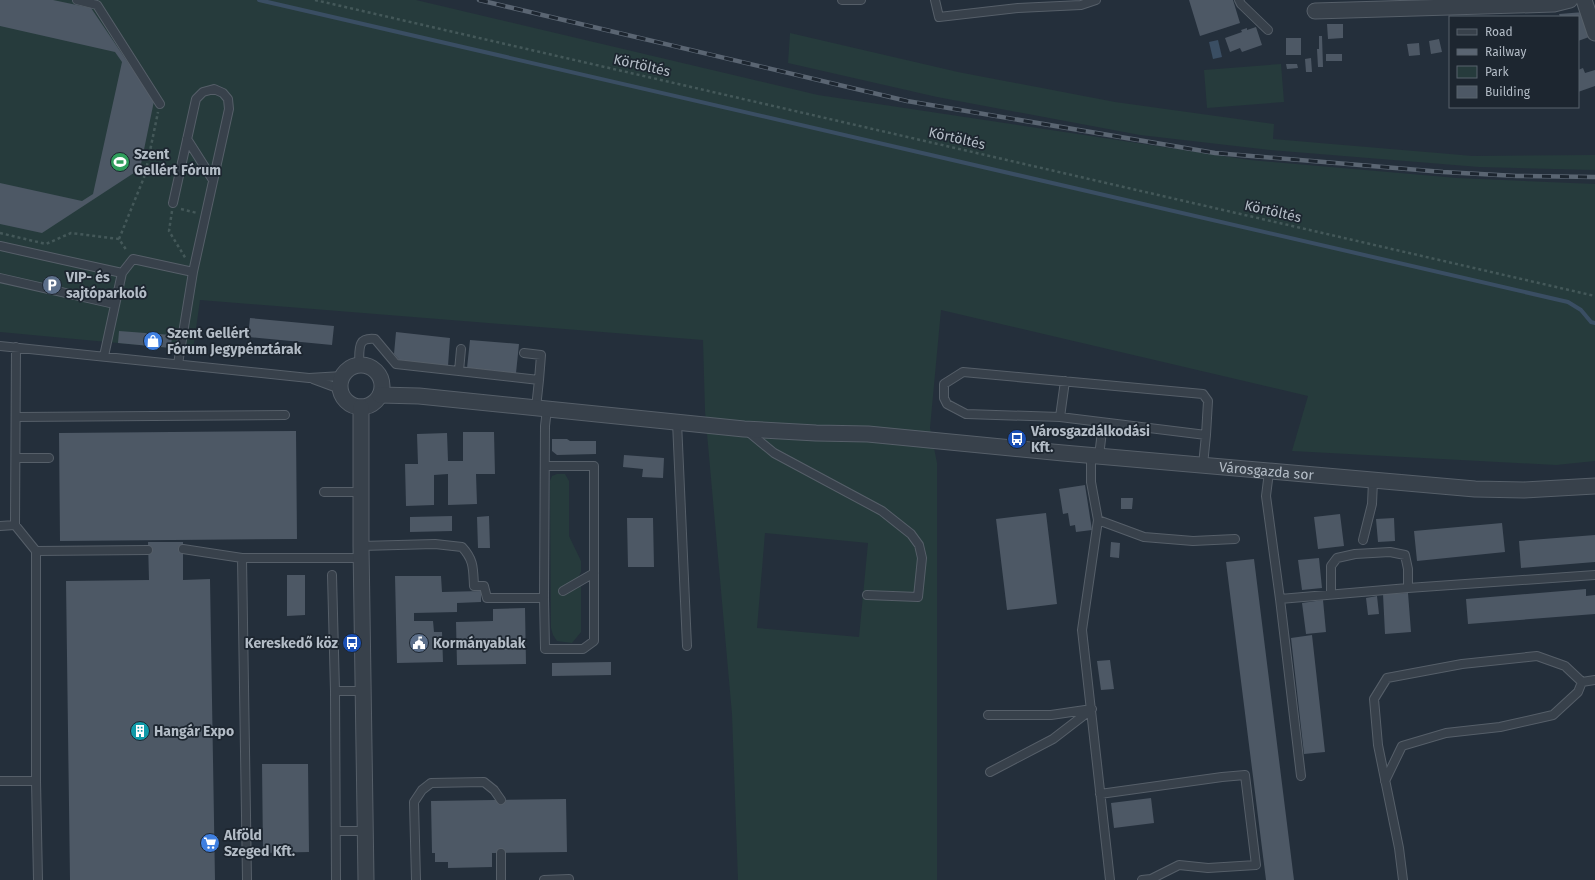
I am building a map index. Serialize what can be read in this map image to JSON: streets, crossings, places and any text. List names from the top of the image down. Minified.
{"streets":{"street":["Városgazda sor"],"path":["Körtöltés"]},"places":{"sports":["Szent Gellért Fórum"],"parking":["VIP- és sajtóparkoló"],"shop":["Szent Gellért Fórum Jegypénztárak"],"bus stop":["Városgazdálkodási Kft.","Kereskedő köz"],"public building":["Kormányablak"],"building":["Hangár Expo"],"supermarket":["Alföld Szeged Kft."]},"legend":["Road","Railway","Park","Building"]}
